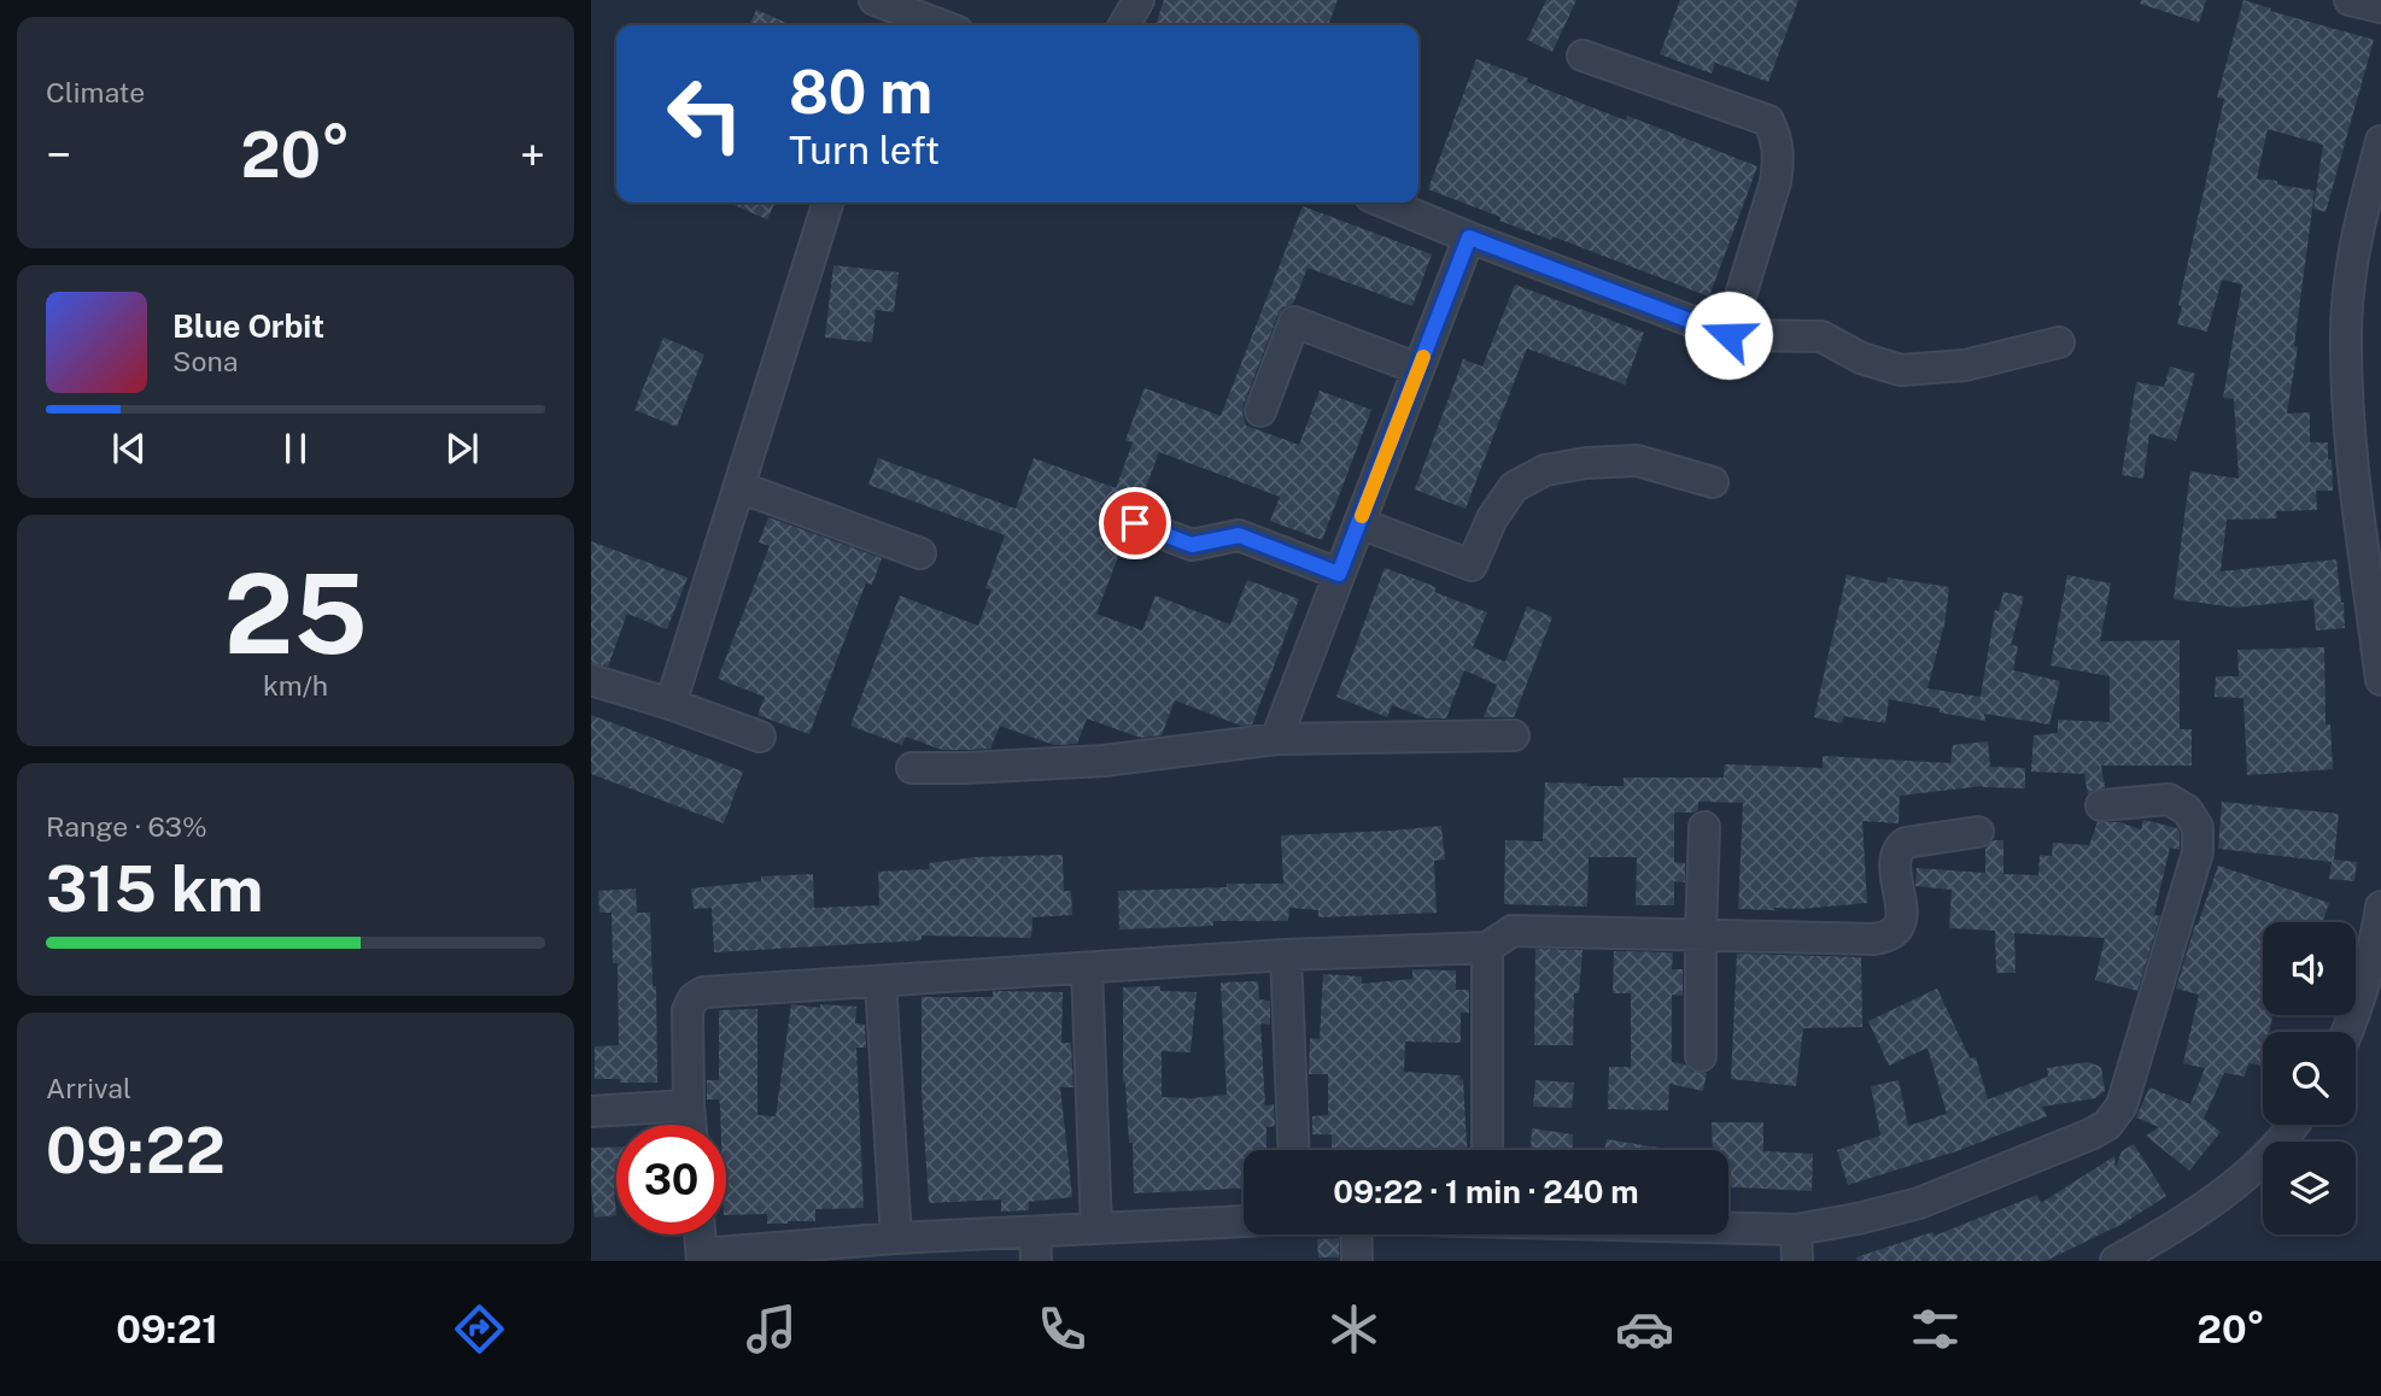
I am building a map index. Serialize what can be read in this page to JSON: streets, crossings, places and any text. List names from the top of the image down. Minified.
{"page":{"tile":["Climate",["25","km/h"],["Range · 63%","315 km"],["Arrival","09:22"]],"turn":["80 m","Turn left"],"heat":["−","20°","+"],"song":["Blue Orbit","Sona"],"limit":"30","trip":"09:22 · 1 min · 240 m","tabs":["09:21","20°"]}}
